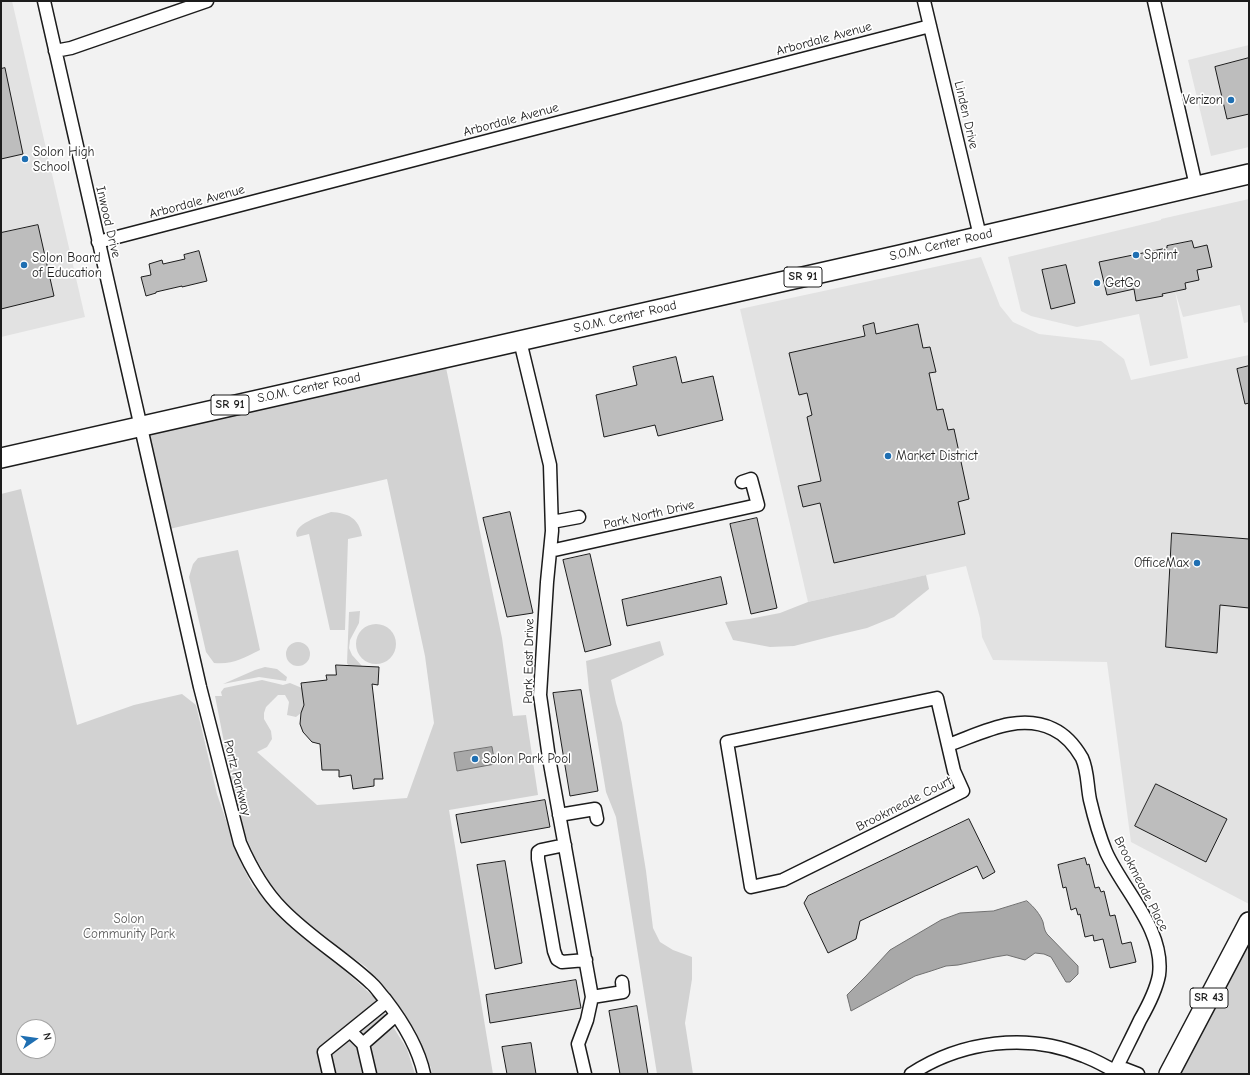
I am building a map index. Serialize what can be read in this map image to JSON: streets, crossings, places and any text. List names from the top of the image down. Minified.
{"streets":{"main road":["S.O.M. Center Road","SR 91","SR 43"],"street":["Arbordale Avenue","Linden Drive","Inwood Drive","Park North Drive","Park East Drive","Portz Parkway","Brookmeade Court","Brookmeade Place"]},"crossings":[["Arbordale Avenue","Linden Drive"],["Arbordale Avenue","Inwood Drive"],["Linden Drive","S.O.M. Center Road"],["Inwood Drive","S.O.M. Center Road"],["Inwood Drive","Portz Parkway"],["S.O.M. Center Road","Park East Drive"],["S.O.M. Center Road","Portz Parkway"],["Park North Drive","Park East Drive"],["Brookmeade Court","Brookmeade Place"]],"parks":["Solon Community Park"],"places":["Verizon","Solon High School","Sprint","Solon Board of Education","GetGo","Market District","OfficeMax","Solon Park Pool"],"north":"right"}
